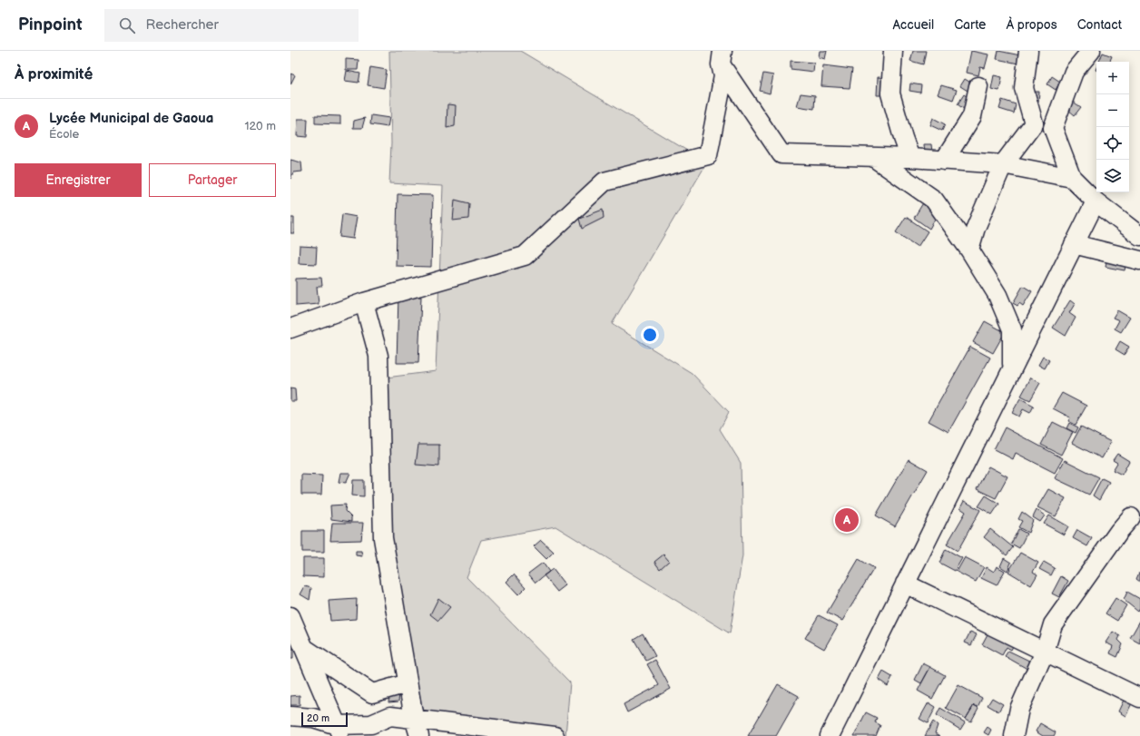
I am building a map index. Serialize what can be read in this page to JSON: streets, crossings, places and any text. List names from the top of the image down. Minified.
{"scale_bar":"20 m","page":{"header":"Pinpoint","search":"Rechercher","nav":["Accueil","Carte","À propos","Contact"],"heading":"À proximité","map_buttons":["+","−"],"list":[{"mark":"A","name":"Lycée Municipal de Gaoua","note":"École","value":"120 m"}],"buttons":["Enregistrer","Partager"],"pins":"A","scale":"20 m"}}
